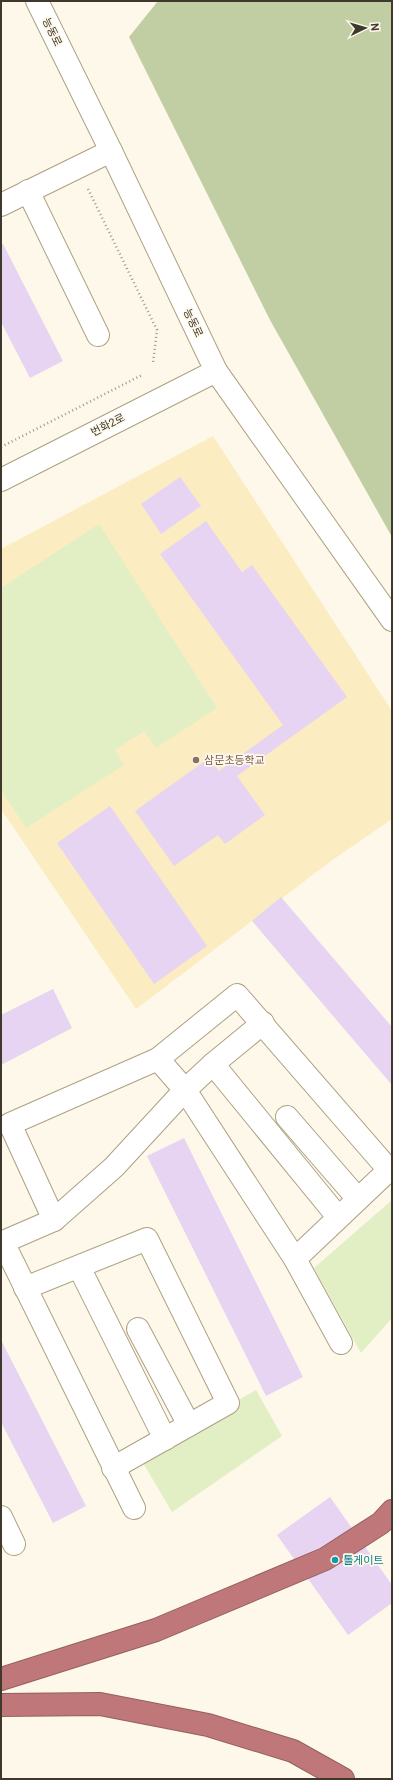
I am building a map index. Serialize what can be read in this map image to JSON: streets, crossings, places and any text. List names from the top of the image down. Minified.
{"streets":{"street":["능동로","번화2로"]},"crossings":[["능동로","번화2로"]],"places":["삼문초등학교","톨게이트"],"north":"right"}
